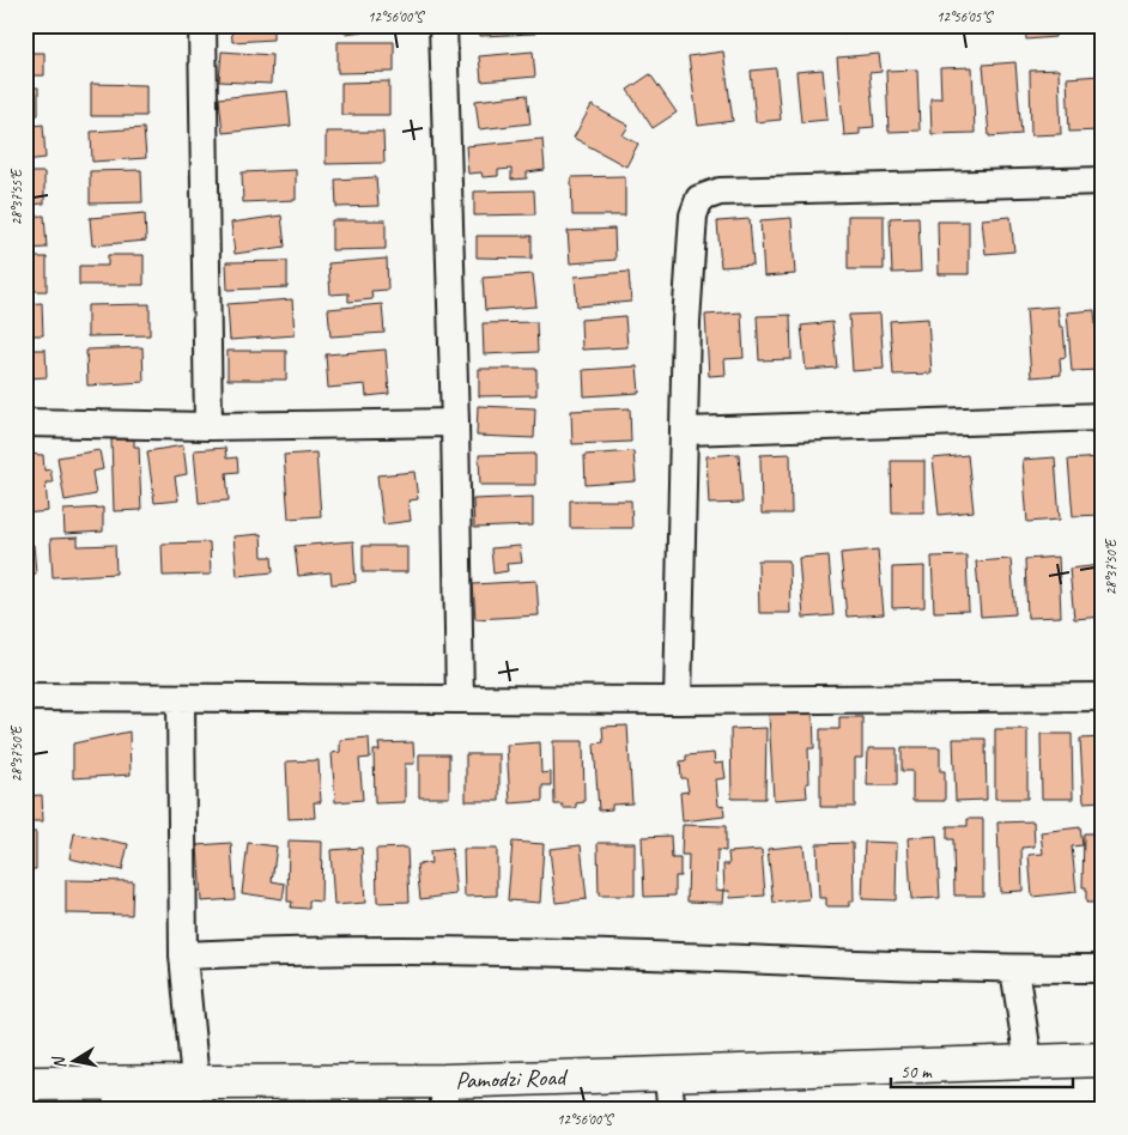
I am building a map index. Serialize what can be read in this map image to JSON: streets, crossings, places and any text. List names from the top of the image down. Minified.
{"streets":{"street":["Pamodzi Road"]},"scale_bar":"50 m","north":"left","coordinates":["12°56'00\"S","12°56'05\"S","28°37'55\"E","28°37'50\"E"]}
